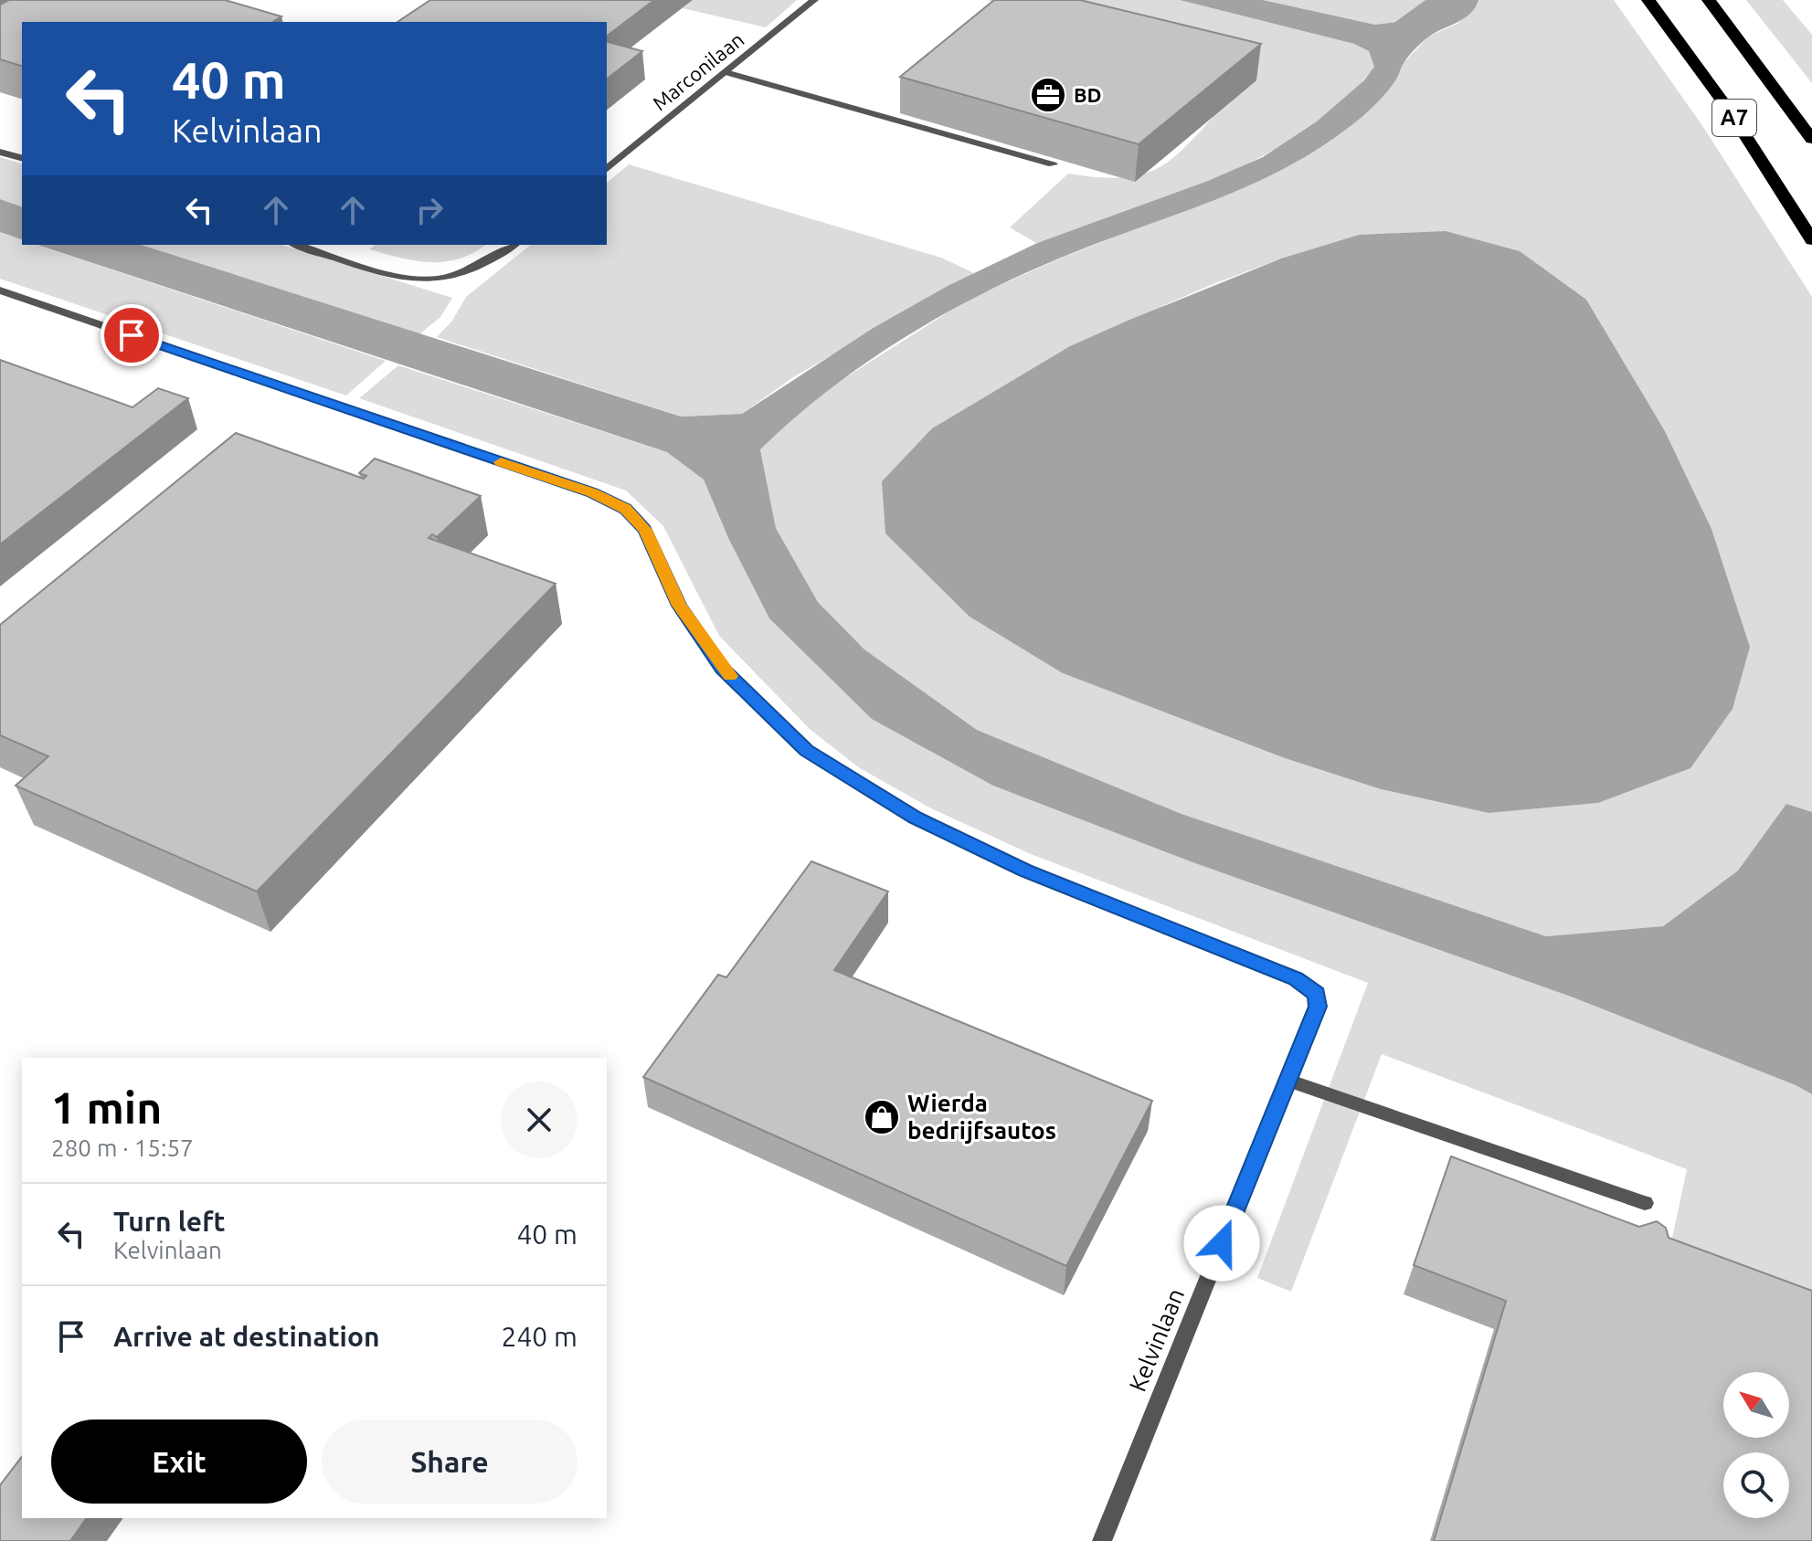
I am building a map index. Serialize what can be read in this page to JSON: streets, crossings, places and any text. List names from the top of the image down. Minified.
{"streets":{"highway":["A7"],"street":["Marconilaan","Kelvinlaan"]},"places":{"office":["BD"],"shop":["Wierda bedrijfsautos"]},"north":"top left","page":{"turn":["40 m","Kelvinlaan"],"heading":["1 min","280 m · 15:57"],"list":[{"name":"Turn left","note":"Kelvinlaan","value":"40 m"},{"name":"Arrive at destination","value":"240 m"}],"buttons":["Exit","Share"]}}
